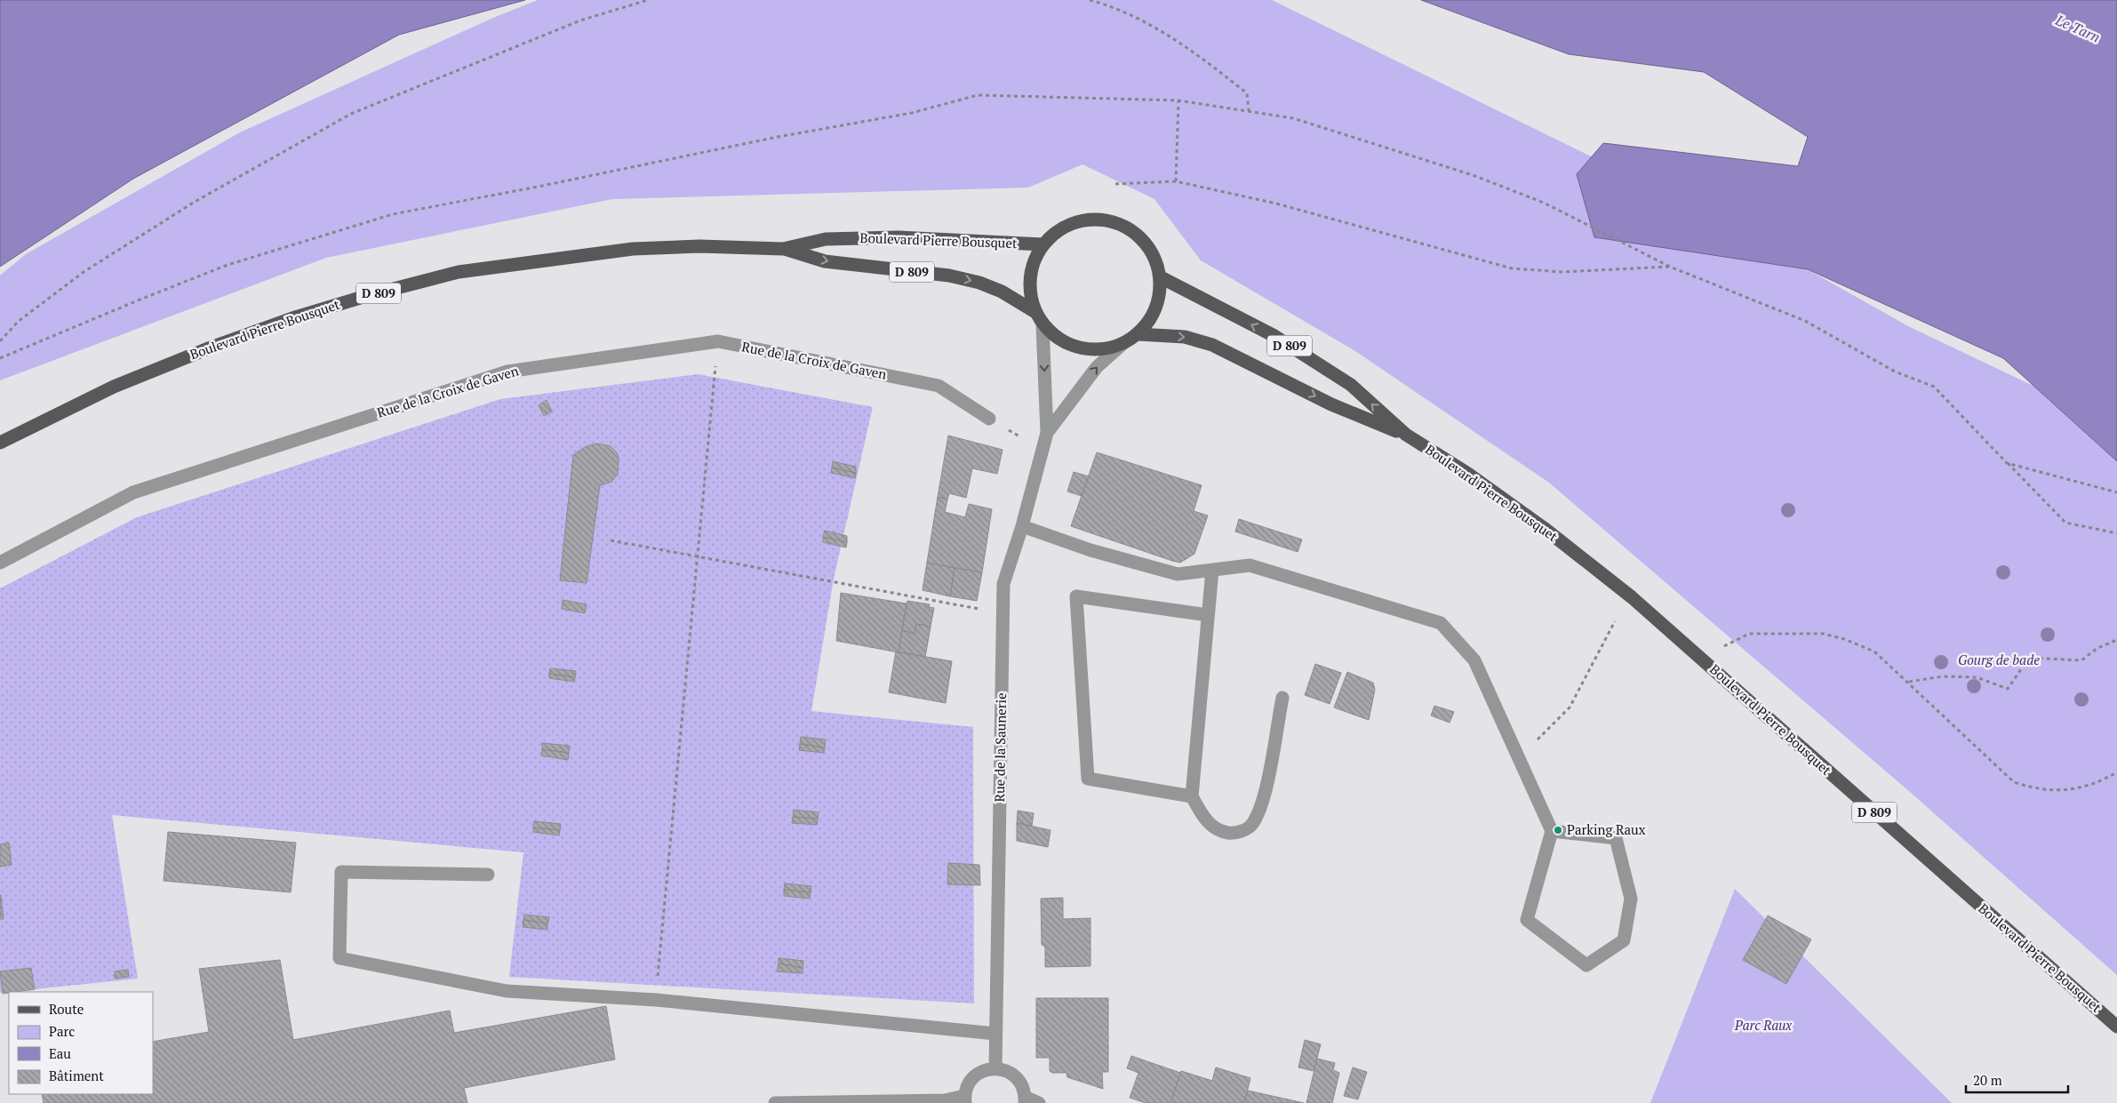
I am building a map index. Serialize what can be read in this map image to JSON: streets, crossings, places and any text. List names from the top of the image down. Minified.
{"streets":{"main road":["Boulevard Pierre Bousquet","D 809"],"street":["Rue de la Croix de Gaven","Rue de la Saunerie"]},"crossings":[["Boulevard Pierre Bousquet","Rue de la Saunerie"]],"water":["Le Tarn"],"parks":["Gourg de bade","Parc Raux"],"places":["Parking Raux"],"legend":["Route","Parc","Eau","Bâtiment"],"scale_bar":"20 m"}
